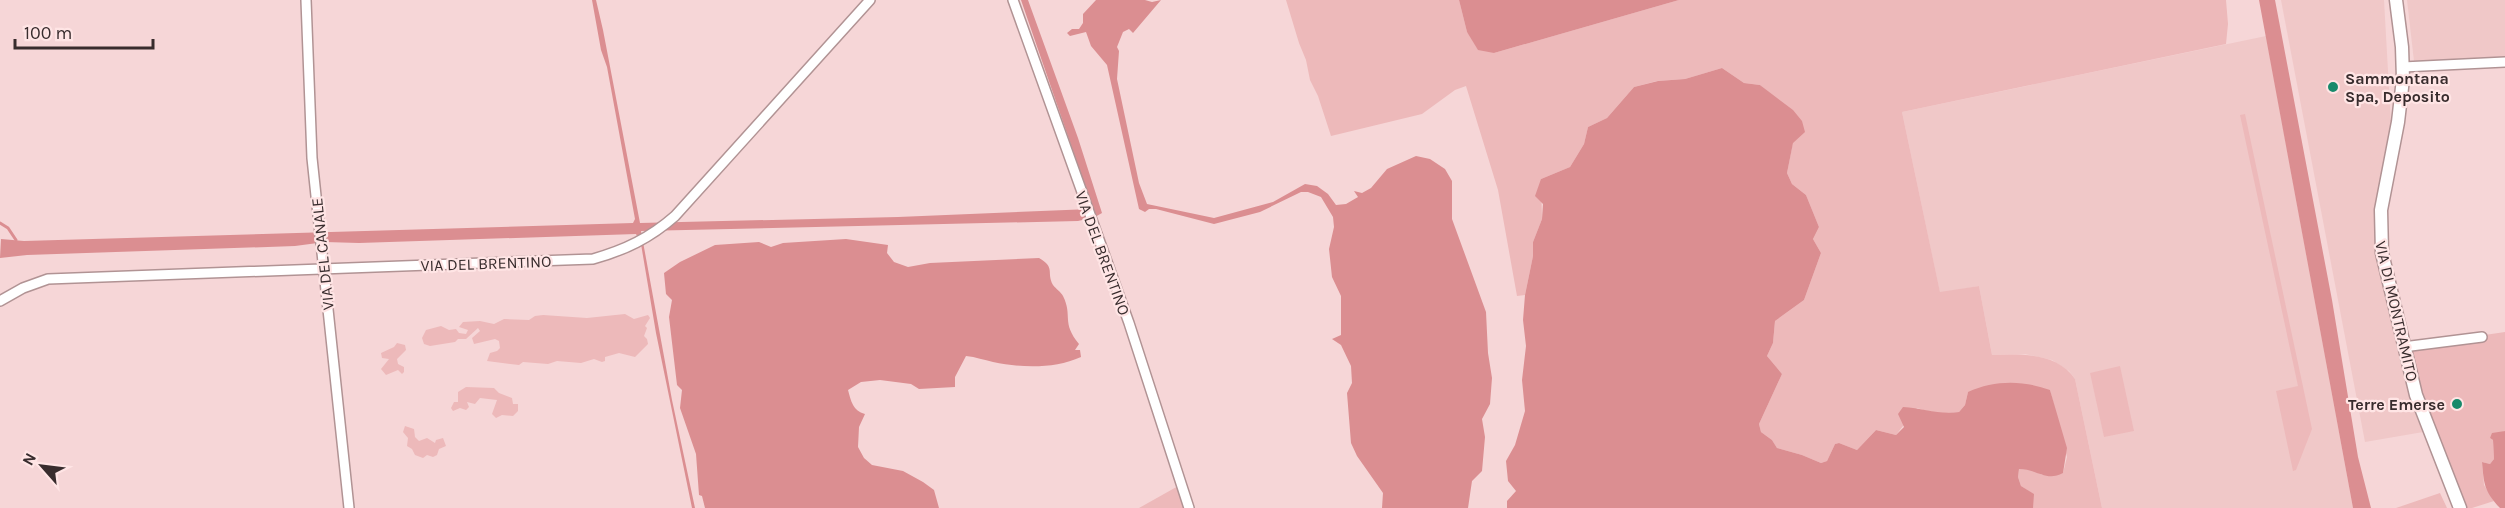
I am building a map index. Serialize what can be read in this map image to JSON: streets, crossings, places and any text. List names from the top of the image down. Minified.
{"streets":{"main road":["VIA DI MONTRAMITO"],"street":["VIA DEL BRENTINO","VIA DEL CANALE"]},"crossings":[["VIA DEL BRENTINO","VIA DEL CANALE"]],"places":["Sammontana Spa, Deposito","Terre Emerse"],"scale_bar":"100 m","north":"top left"}
